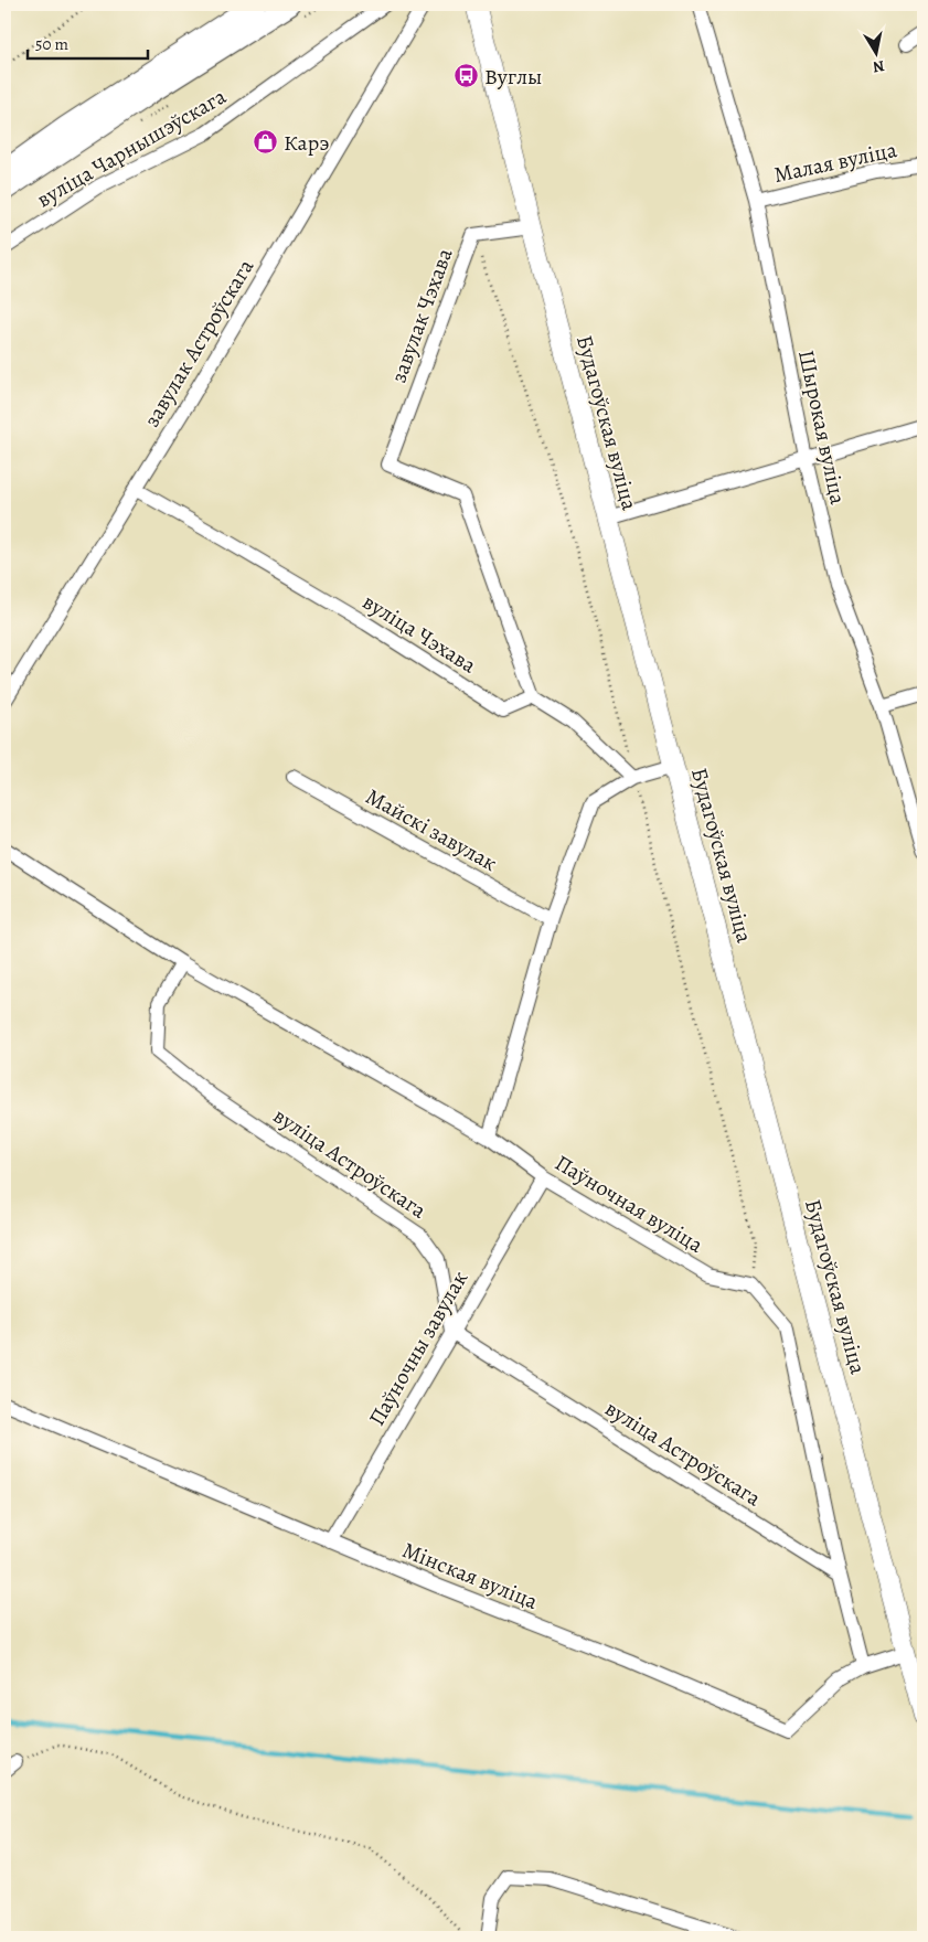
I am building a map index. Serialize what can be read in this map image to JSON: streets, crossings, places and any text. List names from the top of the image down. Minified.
{"streets":{"street":["вуліца Чарнышэўскага","Малая вуліца","завулак Чэхава","завулак Астроўскага","Будагоўская вуліца","Шырокая вуліца","вуліца Чэхава","Майскі завулак","вуліца Астроўскага","Паўночная вуліца","Паўночны завулак","Мінская вуліца"]},"crossings":[["Малая вуліца","Шырокая вуліца"],["завулак Чэхава","Будагоўская вуліца"],["завулак Чэхава","вуліца Чэхава"],["завулак Астроўскага","вуліца Чэхава"],["Будагоўская вуліца","Мінская вуліца"],["вуліца Астроўскага","Паўночная вуліца"],["вуліца Астроўскага","Паўночны завулак"],["Паўночная вуліца","Паўночны завулак"],["Паўночная вуліца","Мінская вуліца"],["Паўночны завулак","Мінская вуліца"]],"places":{"bus stop":["Вуглы"],"shop":["Карэ"]},"scale_bar":"50 m","north":"bottom"}
